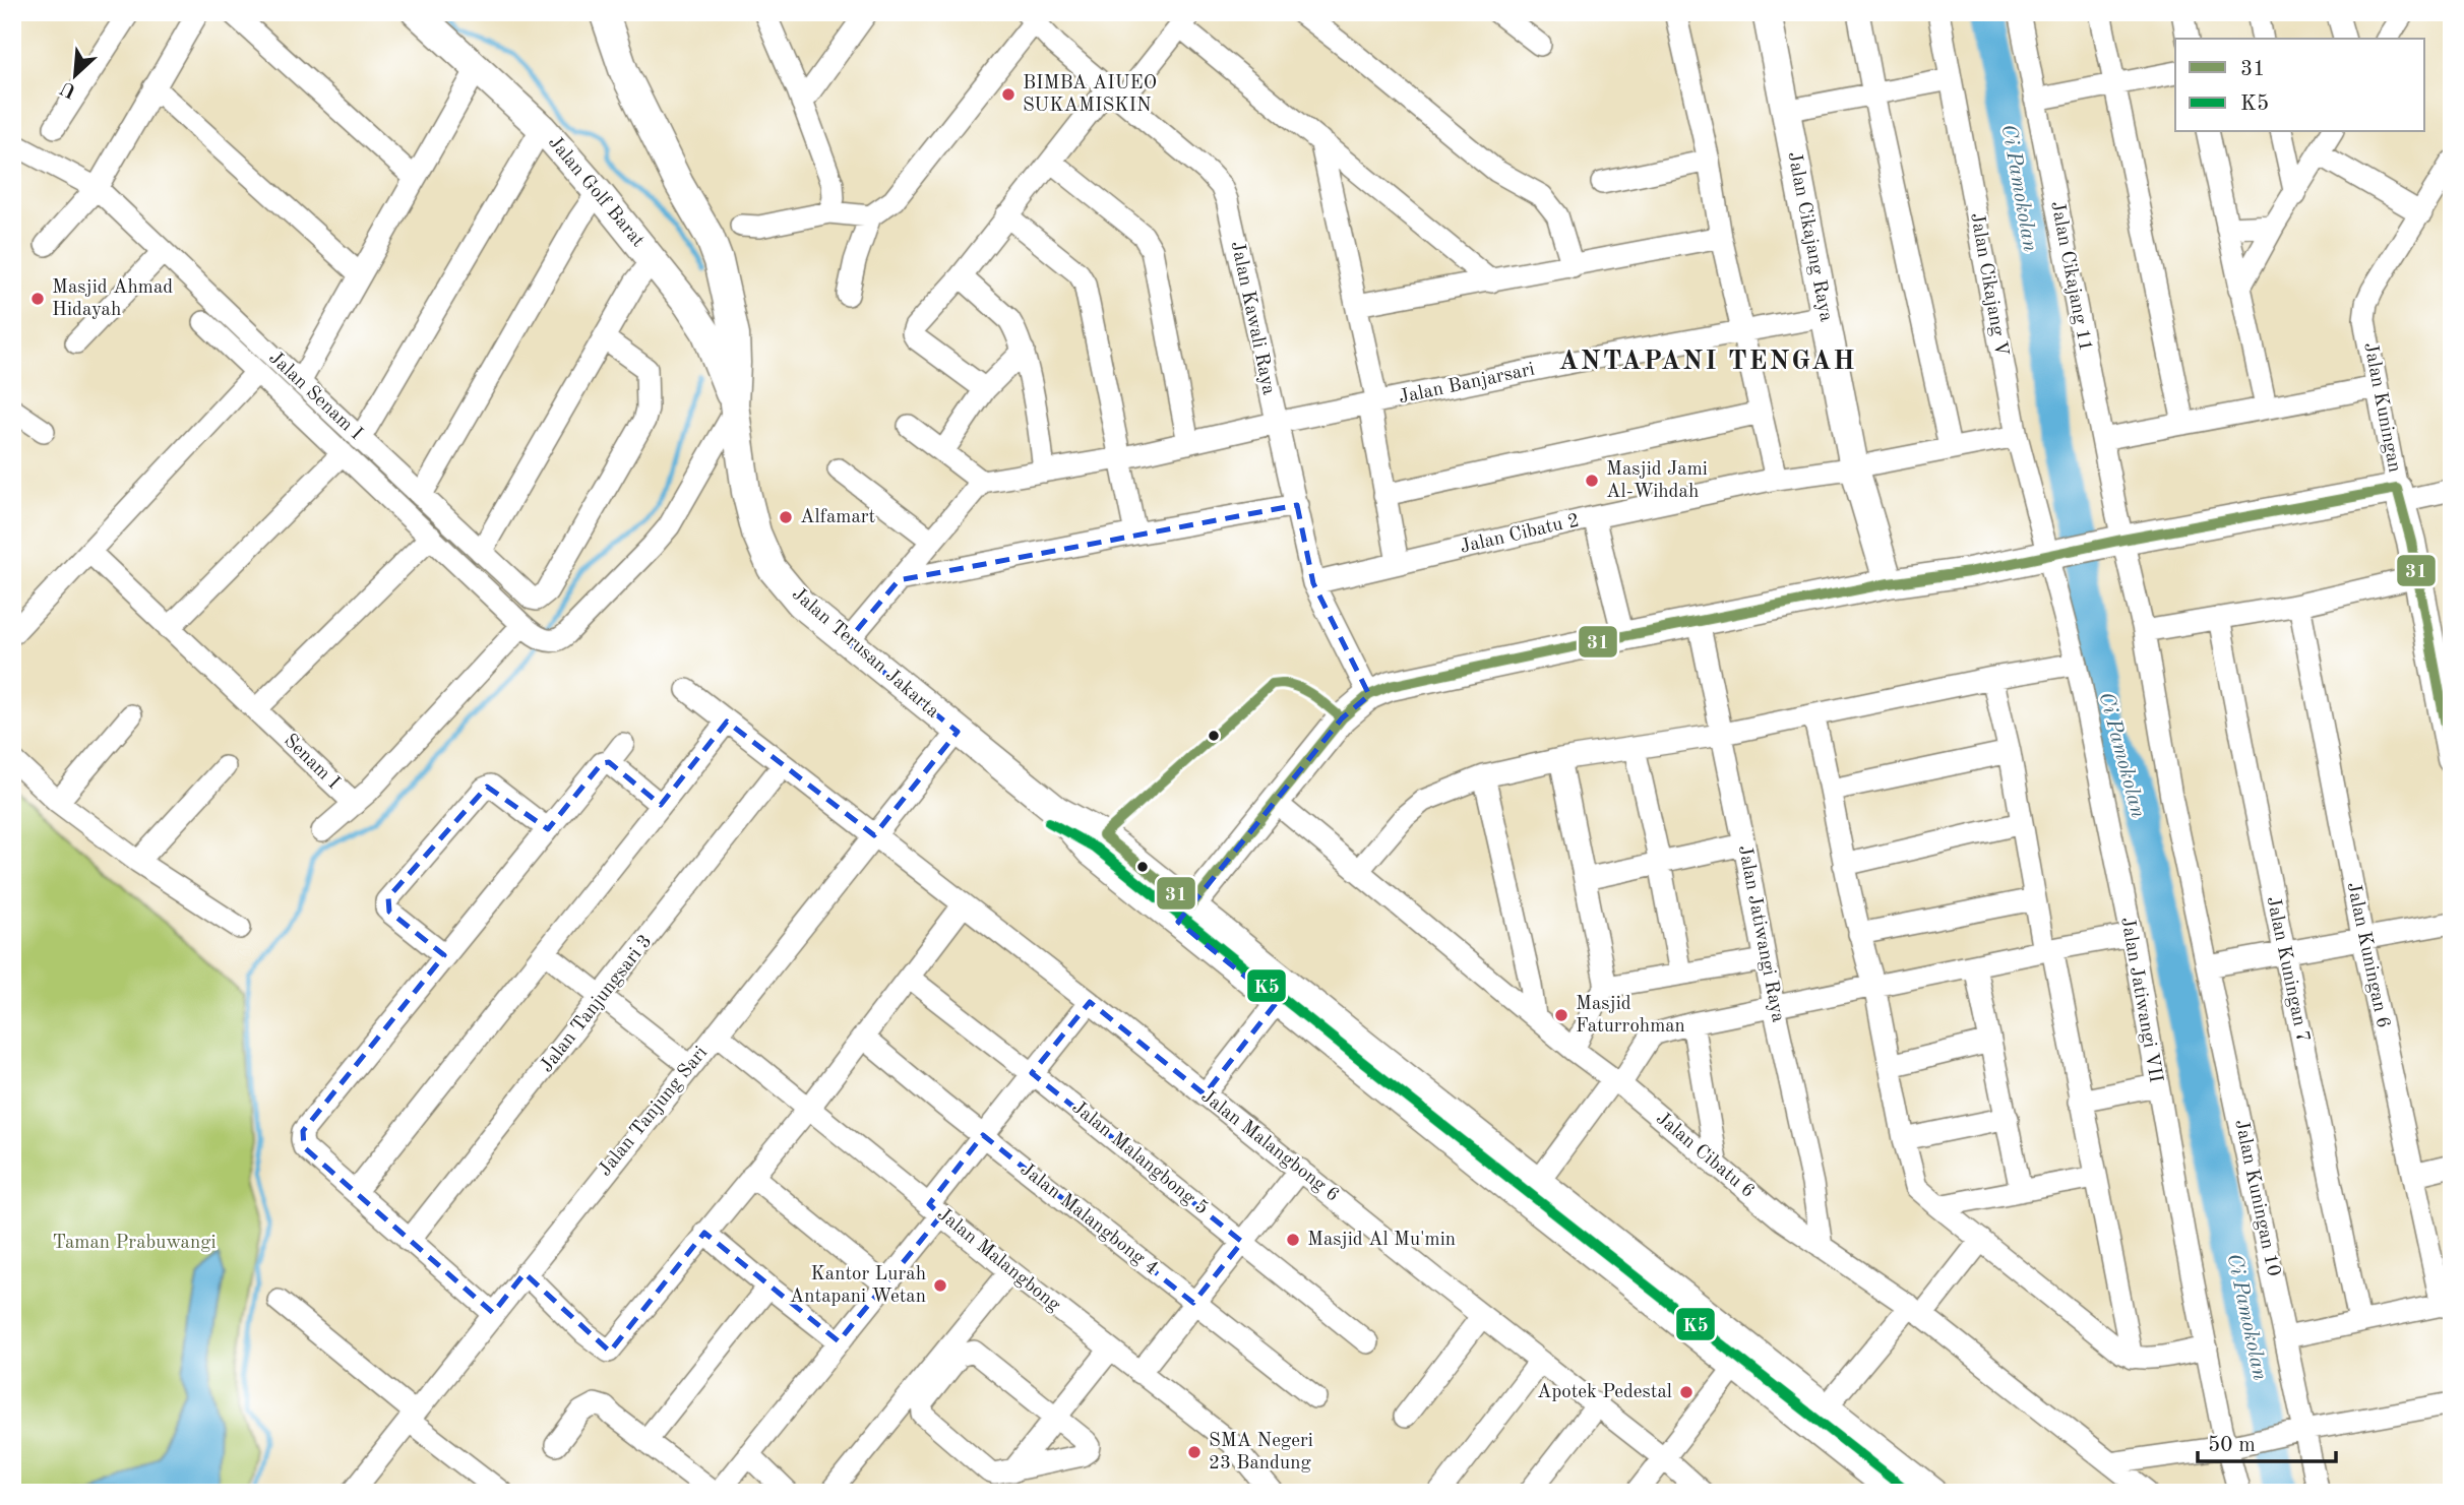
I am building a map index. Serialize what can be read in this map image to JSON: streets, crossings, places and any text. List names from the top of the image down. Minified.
{"streets":{"main road":["Jalan Golf Barat","Jalan Cikajang Raya","Jalan Kuningan","Jalan Terusan Jakarta"],"street":["Jalan Cikajang 11","Jalan Cikajang V","Jalan Kawali Raya","Jalan Banjarsari","Jalan Senam I","Jalan Cibatu 2","Senam I","Jalan Jatiwangi Raya","Jalan Kuningan 6","Jalan Kuningan 7","Jalan Jatiwangi VII","Jalan Tanjungsari 3","Jalan Tanjung Sari","Jalan Malangbong 6","Jalan Cibatu 6","Jalan Malangbong 5","Jalan Kuningan 10","Jalan Malangbong 4","Jalan Malangbong"]},"crossings":[["Jalan Golf Barat","Jalan Terusan Jakarta"],["Jalan Golf Barat","Senam I"],["Jalan Cikajang Raya","Jalan Banjarsari"],["Jalan Cikajang Raya","Jalan Cibatu 2"],["Jalan Cikajang V","Jalan Jatiwangi VII"],["Jalan Kawali Raya","Jalan Banjarsari"],["Jalan Kawali Raya","Jalan Cibatu 2"],["Jalan Terusan Jakarta","Senam I"],["Jalan Terusan Jakarta","Jalan Tanjung Sari"],["Jalan Jatiwangi Raya","Jalan Cibatu 6"],["Jalan Tanjungsari 3","Jalan Malangbong 6"],["Jalan Tanjung Sari","Jalan Malangbong 6"],["Jalan Tanjung Sari","Jalan Malangbong"]],"districts":["ANTAPANI TENGAH"],"water":["Ci Pamokolan"],"parks":["Taman Prabuwangi"],"places":["BIMBA AIUEO SUKAMISKIN","Masjid Ahmad Hidayah","Masjid Jami Al-Wihdah","Alfamart","Masjid Faturrohman","Masjid Al Mu'min","Kantor Lurah Antapani Wetan","Apotek Pedestal","SMA Negeri 23 Bandung"],"lines":["transit line 31","transit line K5"],"legend":["31","K5"],"scale_bar":"50 m","north":"bottom left"}
